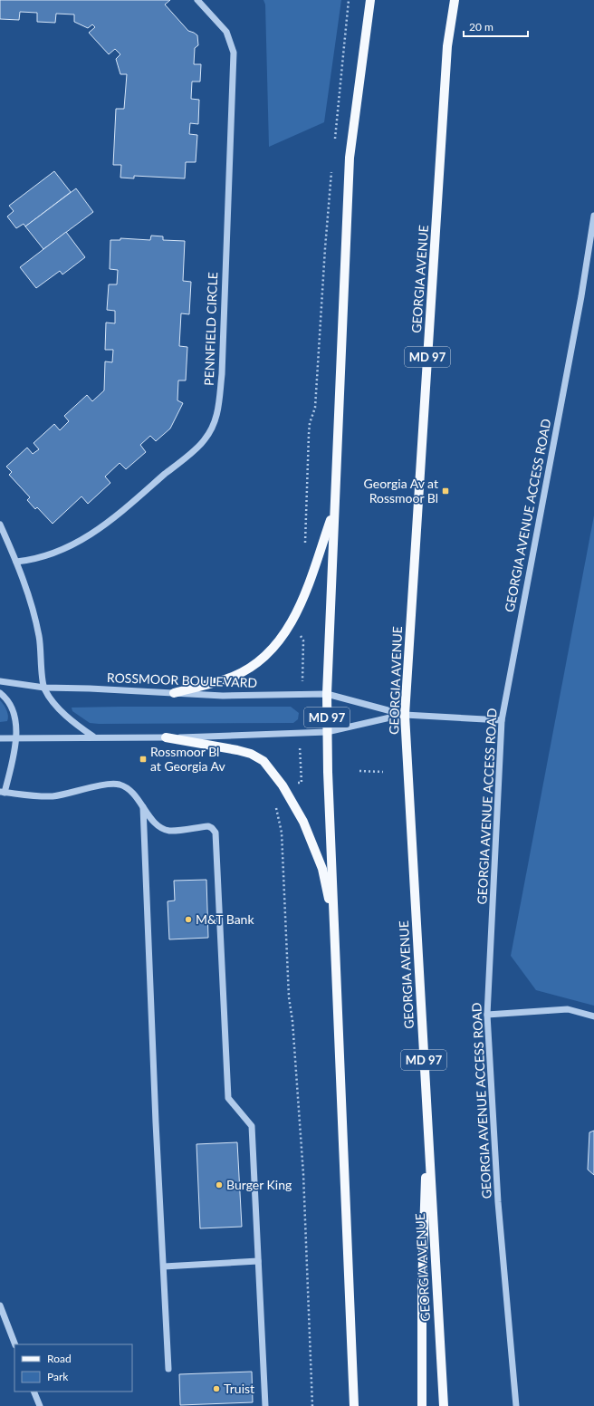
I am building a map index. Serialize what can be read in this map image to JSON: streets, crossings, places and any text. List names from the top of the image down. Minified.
{"streets":{"main road":["GEORGIA AVENUE","MD 97"],"street":["PENNFIELD CIRCLE","GEORGIA AVENUE ACCESS ROAD","ROSSMOOR BOULEVARD"]},"crossings":[["GEORGIA AVENUE","ROSSMOOR BOULEVARD"],["MD 97","ROSSMOOR BOULEVARD"],["GEORGIA AVENUE ACCESS ROAD","ROSSMOOR BOULEVARD"]],"places":{"transit":["Georgia Av at Rossmoor Bl","Rossmoor Bl at Georgia Av"],"other":["M&T Bank","Burger King","Truist"]},"legend":["Road","Park"],"scale_bar":"20 m"}
